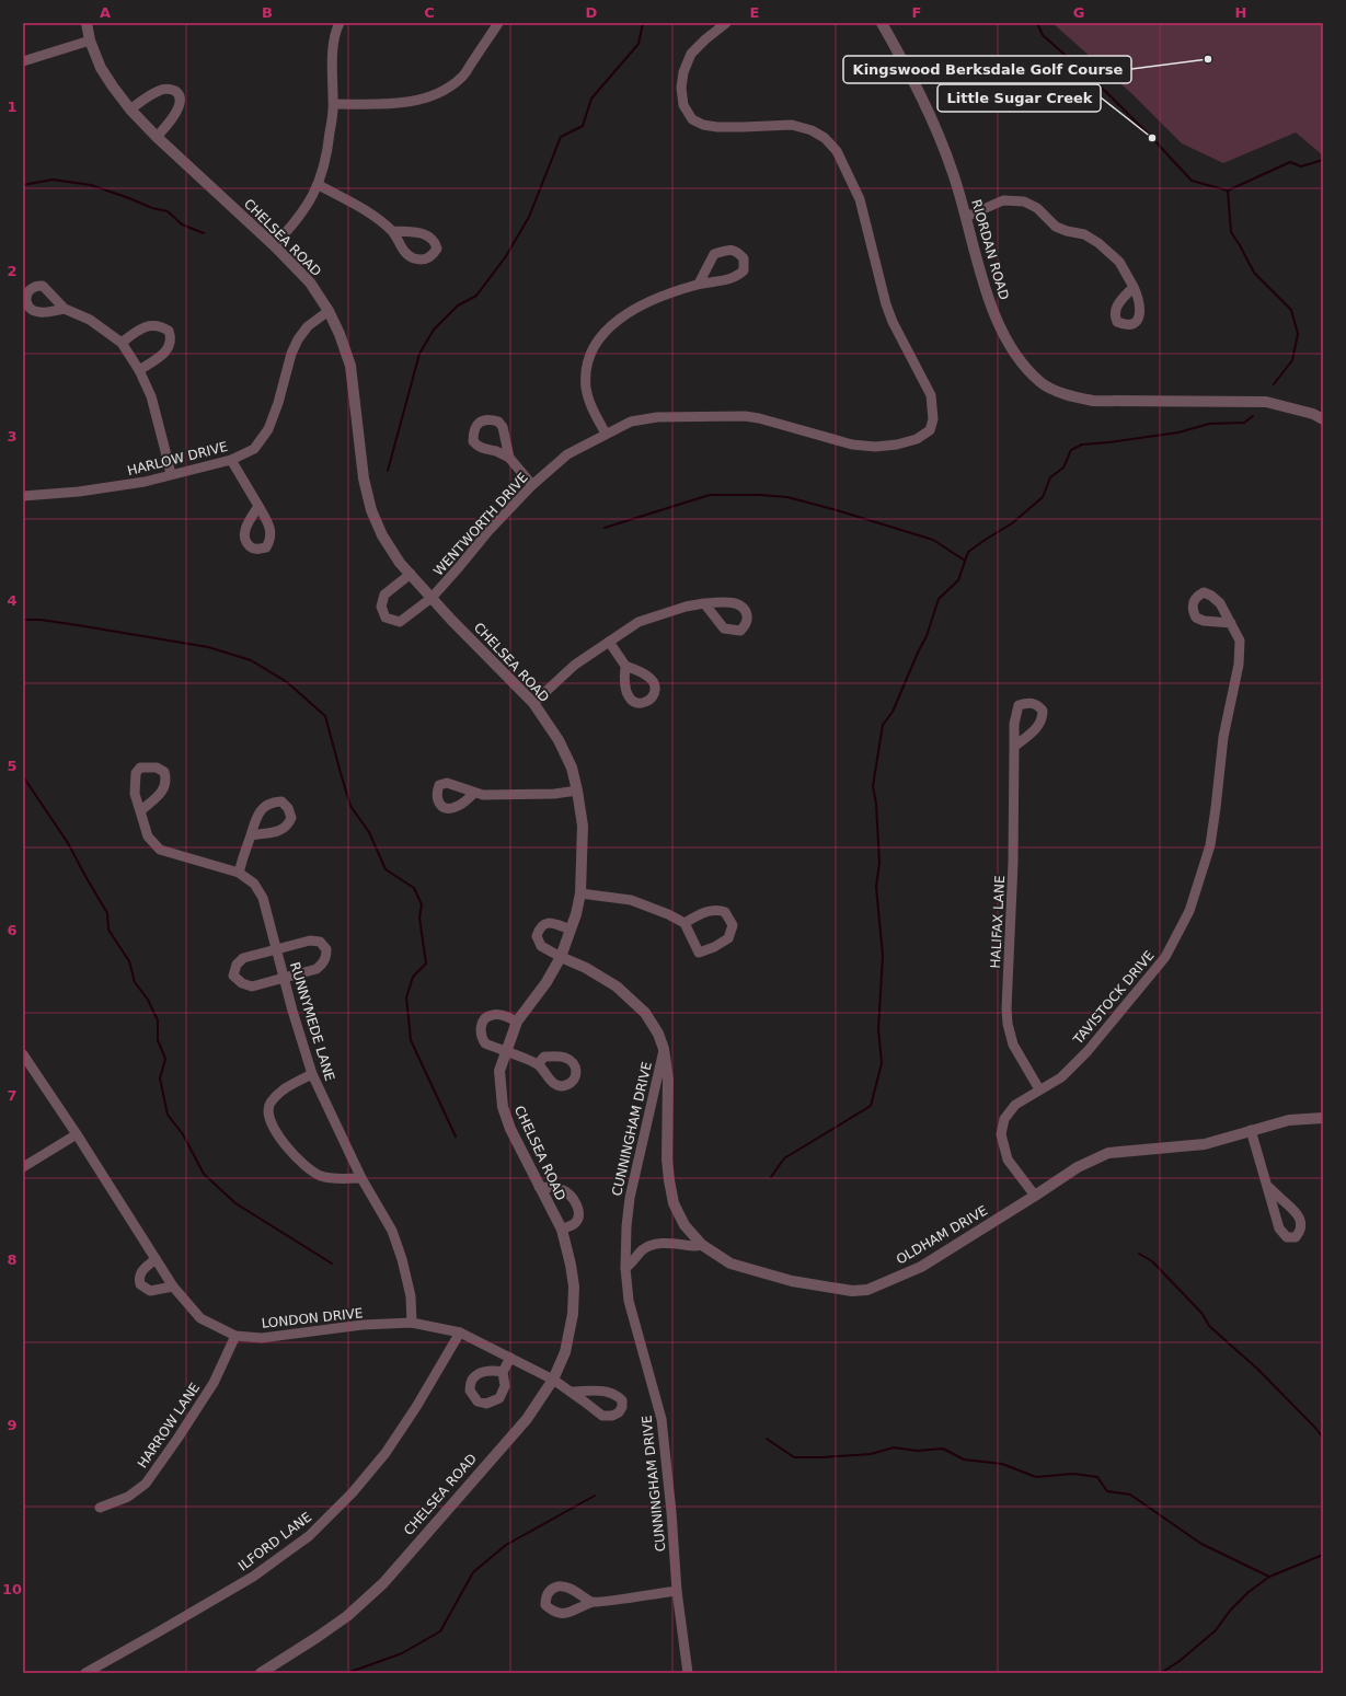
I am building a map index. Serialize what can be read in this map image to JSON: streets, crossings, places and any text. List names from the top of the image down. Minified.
{"streets":{"street":["CHELSEA ROAD","RIORDAN ROAD","HARLOW DRIVE","WENTWORTH DRIVE","HALIFAX LANE","TAVISTOCK DRIVE","RUNNYMEDE LANE","CUNNINGHAM DRIVE","OLDHAM DRIVE","LONDON DRIVE","HARROW LANE","ILFORD LANE"]},"crossings":[["CHELSEA ROAD","HARLOW DRIVE"],["CHELSEA ROAD","WENTWORTH DRIVE"],["CHELSEA ROAD","OLDHAM DRIVE"],["CHELSEA ROAD","LONDON DRIVE"],["HALIFAX LANE","TAVISTOCK DRIVE"],["TAVISTOCK DRIVE","OLDHAM DRIVE"],["RUNNYMEDE LANE","LONDON DRIVE"],["CUNNINGHAM DRIVE","OLDHAM DRIVE"],["LONDON DRIVE","HARROW LANE"],["LONDON DRIVE","ILFORD LANE"]],"places":["Kingswood Berksdale Golf Course","Little Sugar Creek"],"grid":{"columns":["A","B","C","D","E","F","G","H"],"rows":["1","2","3","4","5","6","7","8","9","10"]}}
